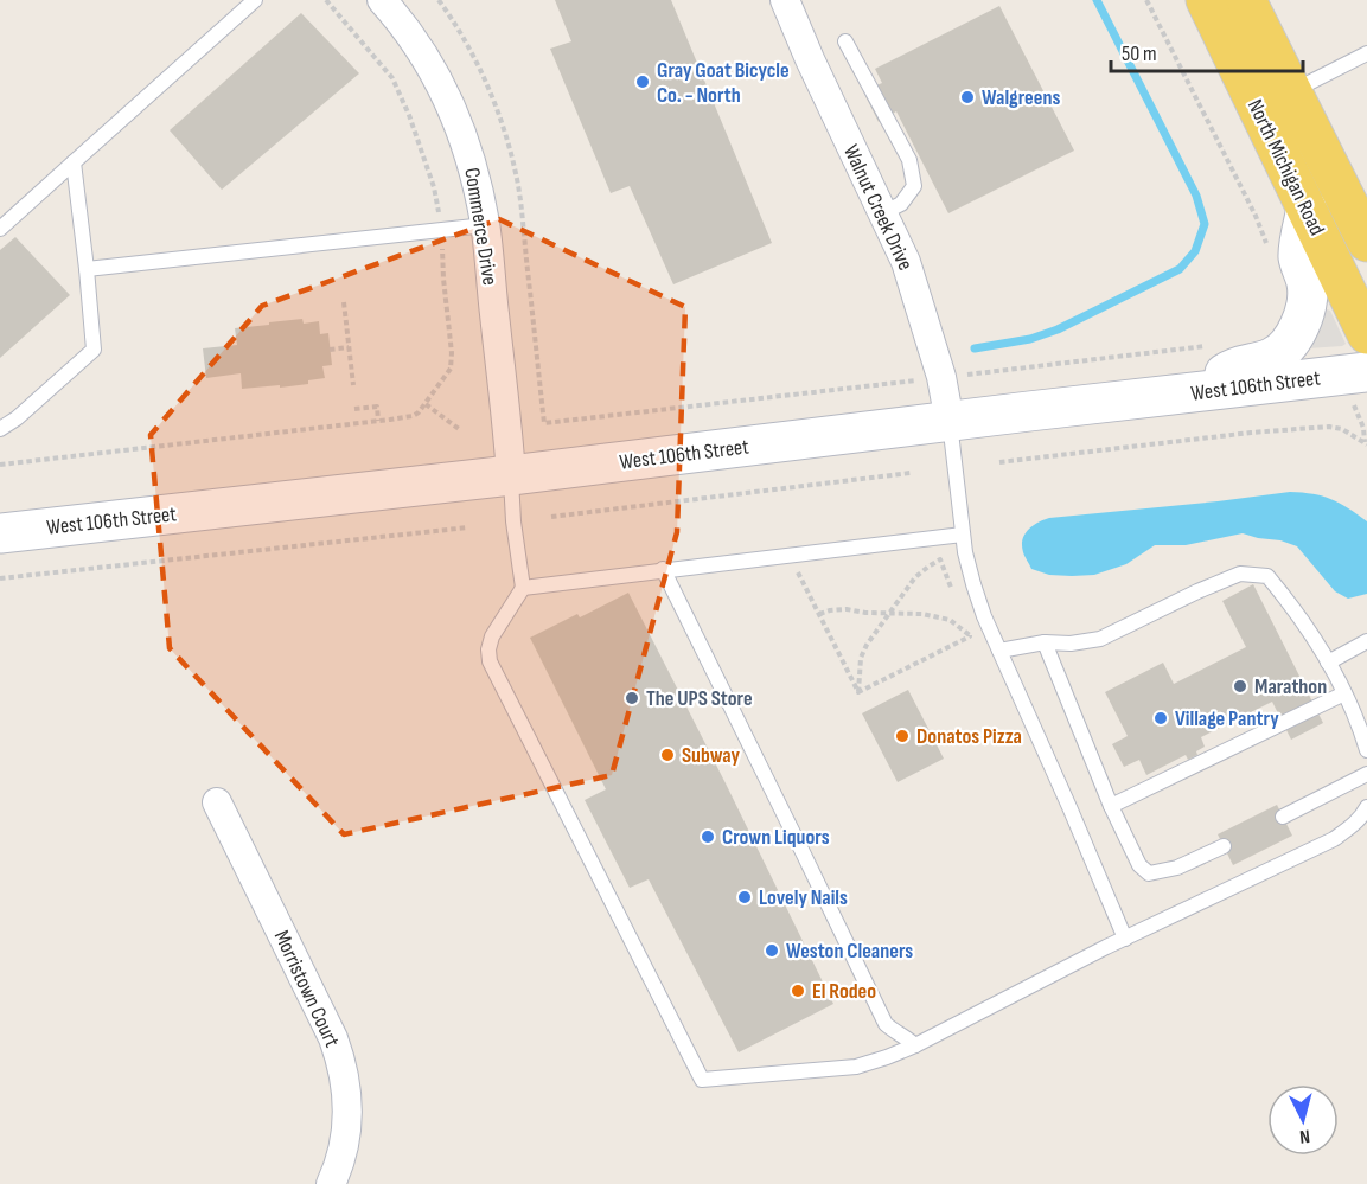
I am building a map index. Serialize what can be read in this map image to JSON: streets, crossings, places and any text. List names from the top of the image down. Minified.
{"streets":{"main road":["North Michigan Road"],"street":["Walnut Creek Drive","Commerce Drive","West 106th Street","Morristown Court"]},"crossings":[["Walnut Creek Drive","West 106th Street"],["Commerce Drive","West 106th Street"]],"places":["Gray Goat Bicycle Co. - North","Walgreens","Marathon","The UPS Store","Village Pantry","Donatos Pizza","Subway","Crown Liquors","Lovely Nails","Weston Cleaners","El Rodeo"],"scale_bar":"50 m","north":"bottom"}
